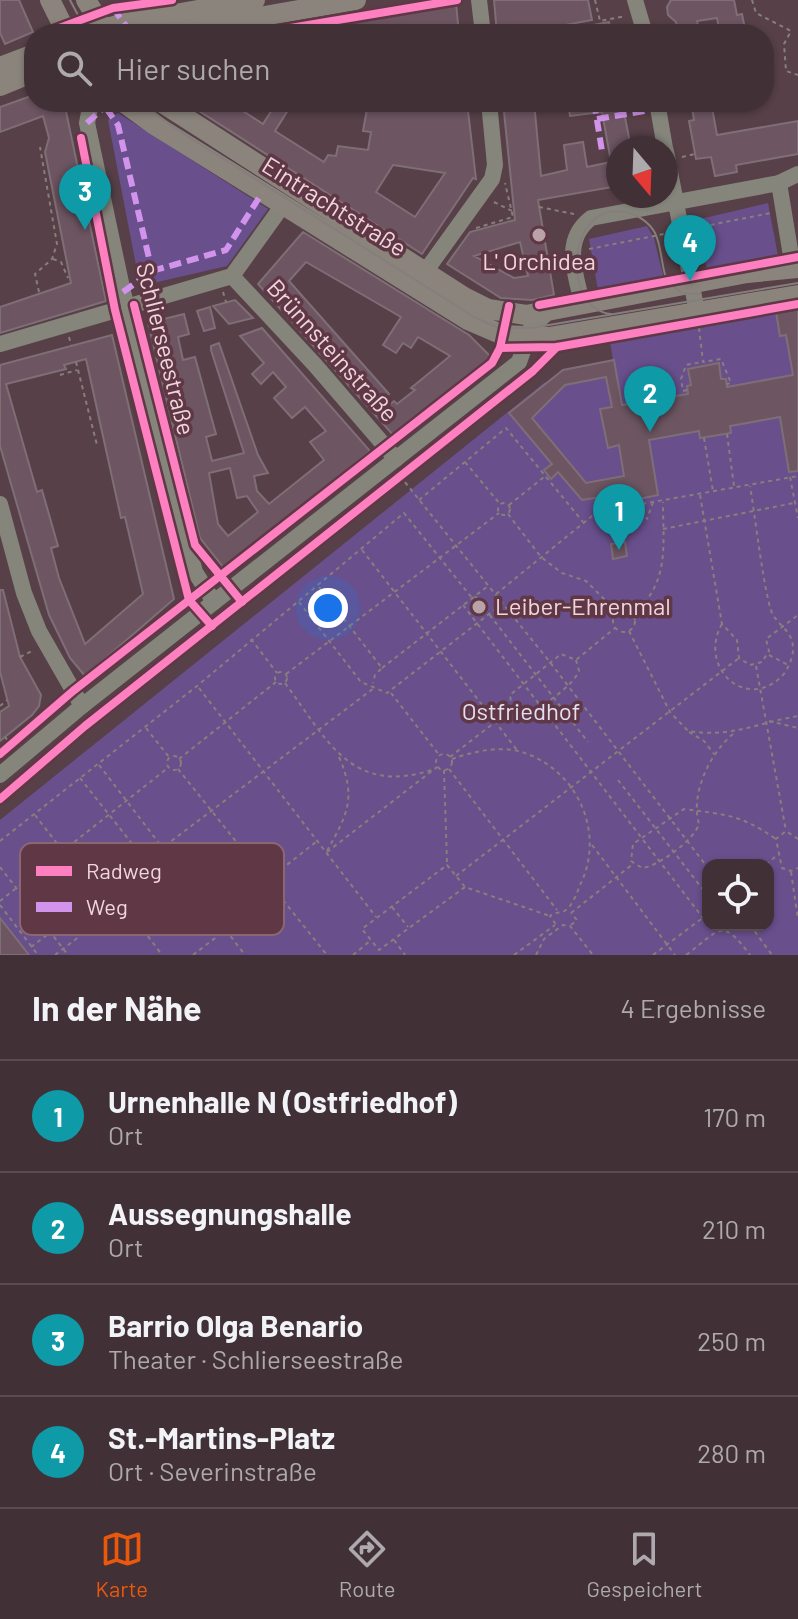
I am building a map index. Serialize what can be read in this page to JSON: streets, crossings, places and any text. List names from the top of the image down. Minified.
{"streets":{"main road":["Eintrachtstraße"],"street":["Schlierseestraße","Brünnsteinstraße"]},"parks":["Ostfriedhof"],"places":["L' Orchidea","Leiber-Ehrenmal"],"legend":["Radweg","Weg"],"north":"bottom","page":{"search":"Hier suchen","pins":["3","4","2","1"],"heading":["In der Nähe","4 Ergebnisse"],"list":[{"mark":"1","name":"Urnenhalle N (Ostfriedhof)","note":"Ort","value":"170 m"},{"mark":"2","name":"Aussegnungshalle","note":"Ort","value":"210 m"},{"mark":"3","name":"Barrio Olga Benario","note":"Theater · Schlierseestraße","value":"250 m"},{"mark":"4","name":"St.-Martins-Platz","note":"Ort · Severinstraße","value":"280 m"}],"nav":["Karte","Route","Gespeichert"]}}
